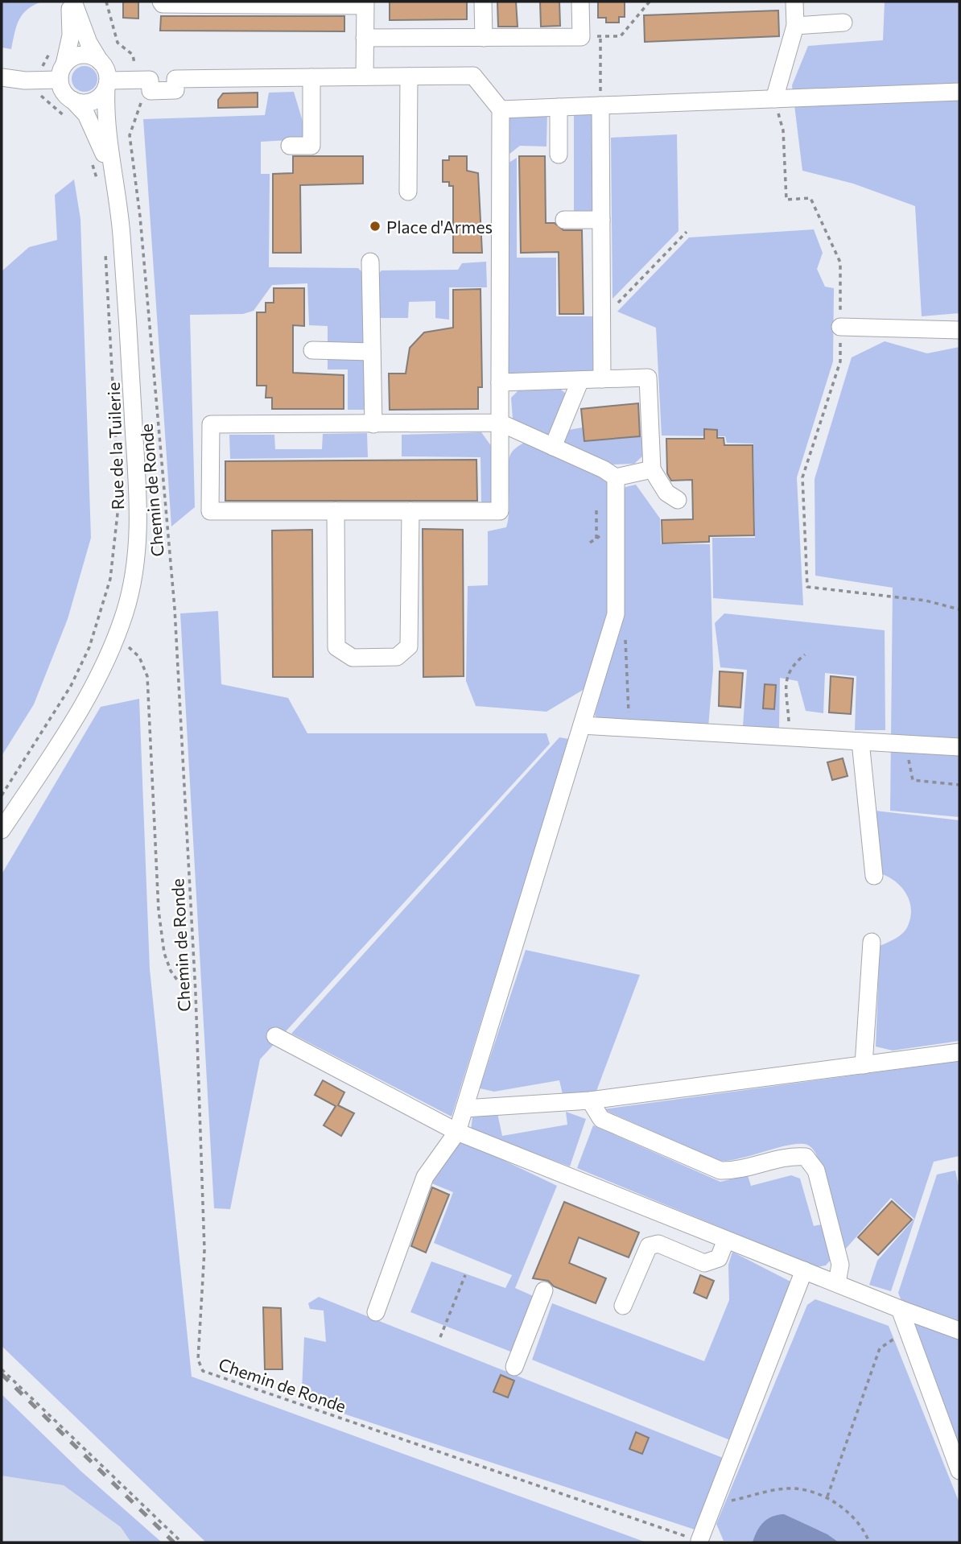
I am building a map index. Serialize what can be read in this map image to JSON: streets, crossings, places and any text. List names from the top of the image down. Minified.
{"streets":{"street":["Rue de la Tuilerie"],"path":["Chemin de Ronde"]},"places":["Place d'Armes"]}
